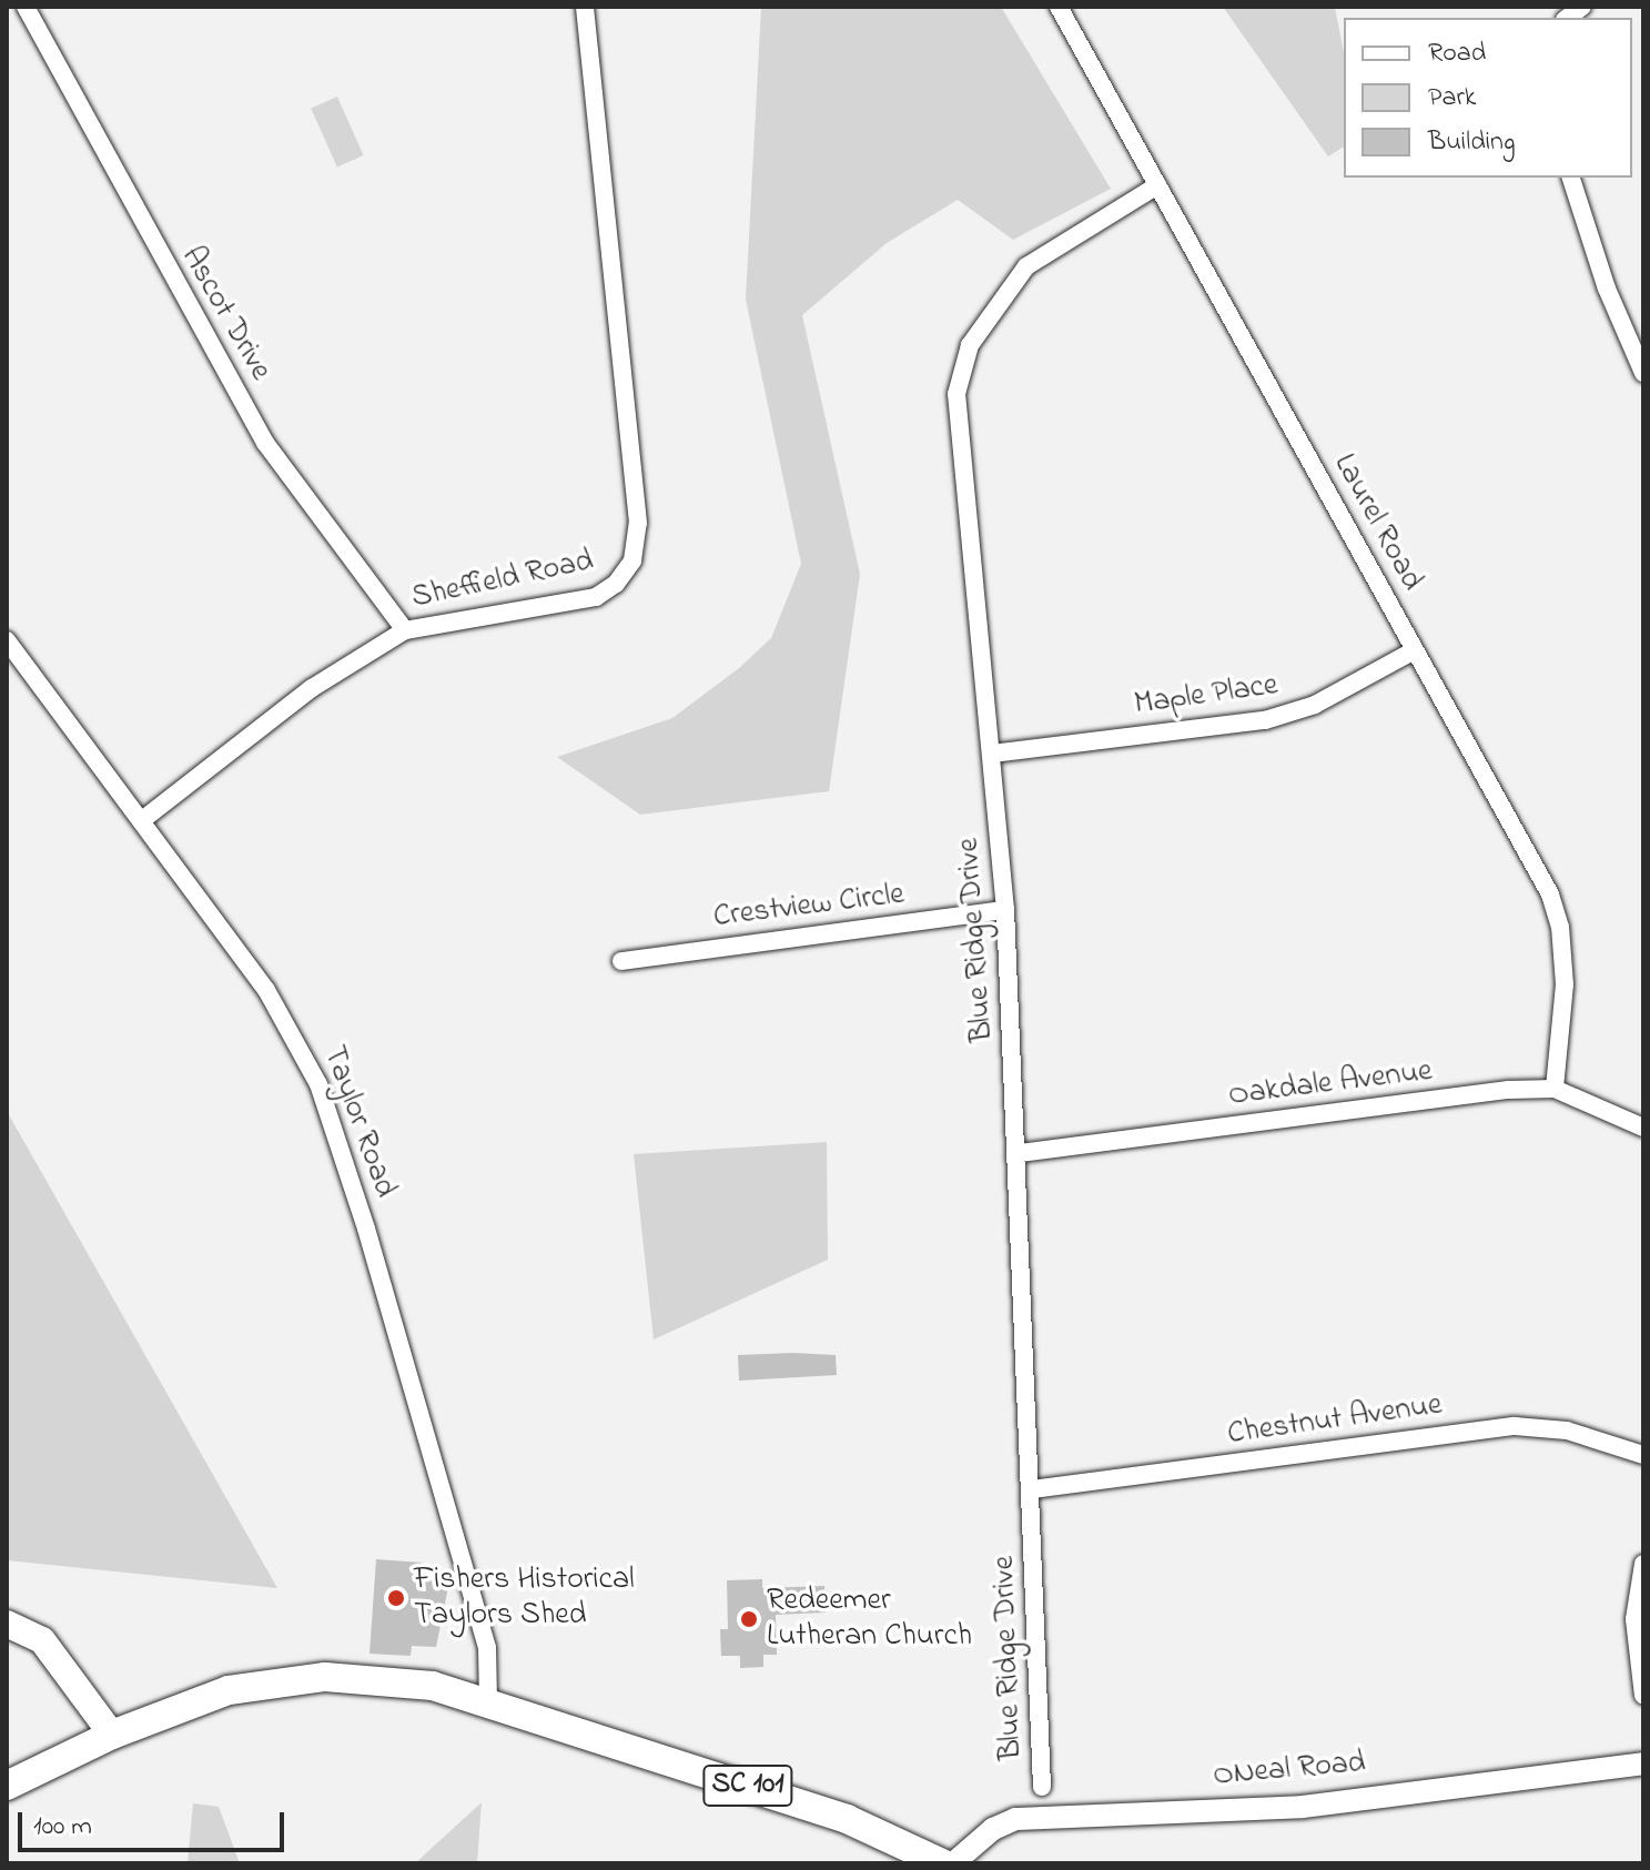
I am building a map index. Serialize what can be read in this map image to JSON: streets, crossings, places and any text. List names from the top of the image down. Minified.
{"streets":{"main road":["SC 101"],"street":["Ascot Drive","Laurel Road","Sheffield Road","Maple Place","Crestview Circle","Blue Ridge Drive","Oakdale Avenue","Taylor Road","Chestnut Avenue","ONeal Road"]},"crossings":[["Ascot Drive","Sheffield Road"],["Laurel Road","Maple Place"],["Laurel Road","Blue Ridge Drive"],["Laurel Road","Oakdale Avenue"],["Sheffield Road","Taylor Road"],["Maple Place","Blue Ridge Drive"],["Crestview Circle","Blue Ridge Drive"],["Blue Ridge Drive","Oakdale Avenue"],["Blue Ridge Drive","Chestnut Avenue"],["Taylor Road","SC 101"]],"places":["Fishers Historical Taylors Shed","Redeemer Lutheran Church"],"legend":["Road","Park","Building"],"scale_bar":"100 m"}
